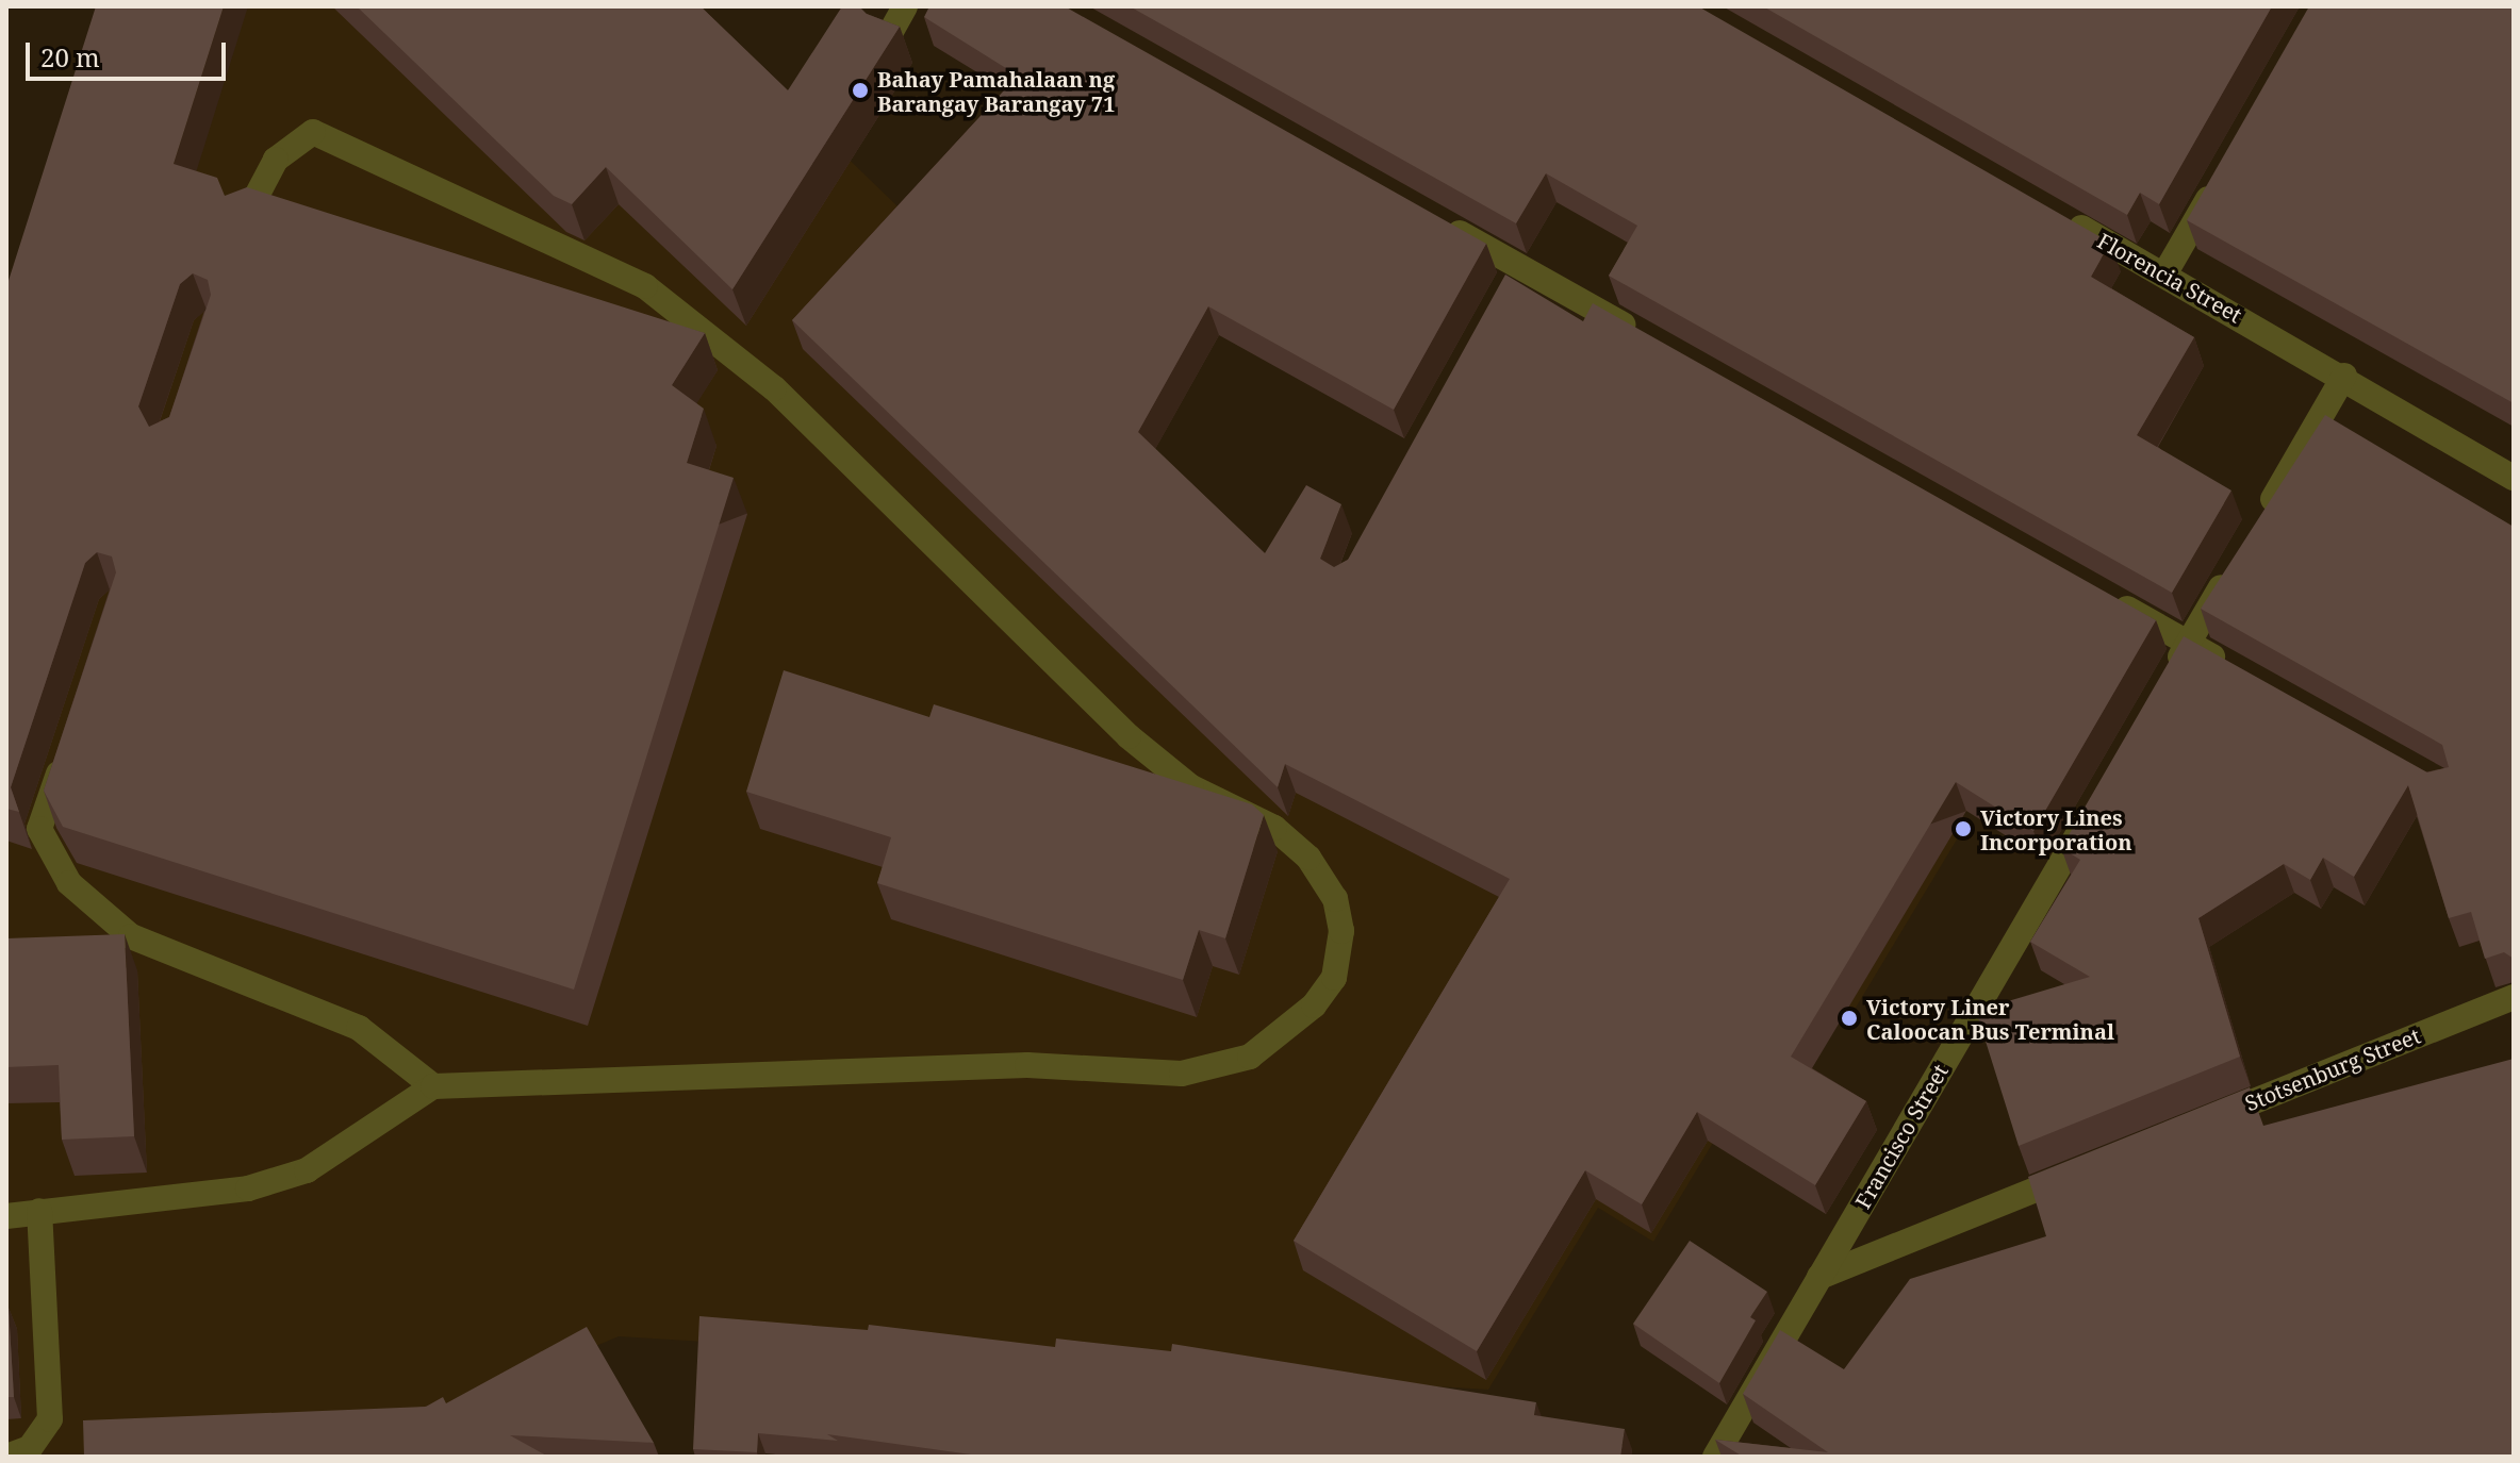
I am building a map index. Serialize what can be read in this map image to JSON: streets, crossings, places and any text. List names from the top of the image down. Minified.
{"streets":{"street":["Florencia Street","Stotsenburg Street","Francisco Street"]},"places":["Bahay Pamahalaan ng Barangay Barangay 71","Victory Lines Incorporation","Victory Liner Caloocan Bus Terminal"],"scale_bar":"20 m"}
